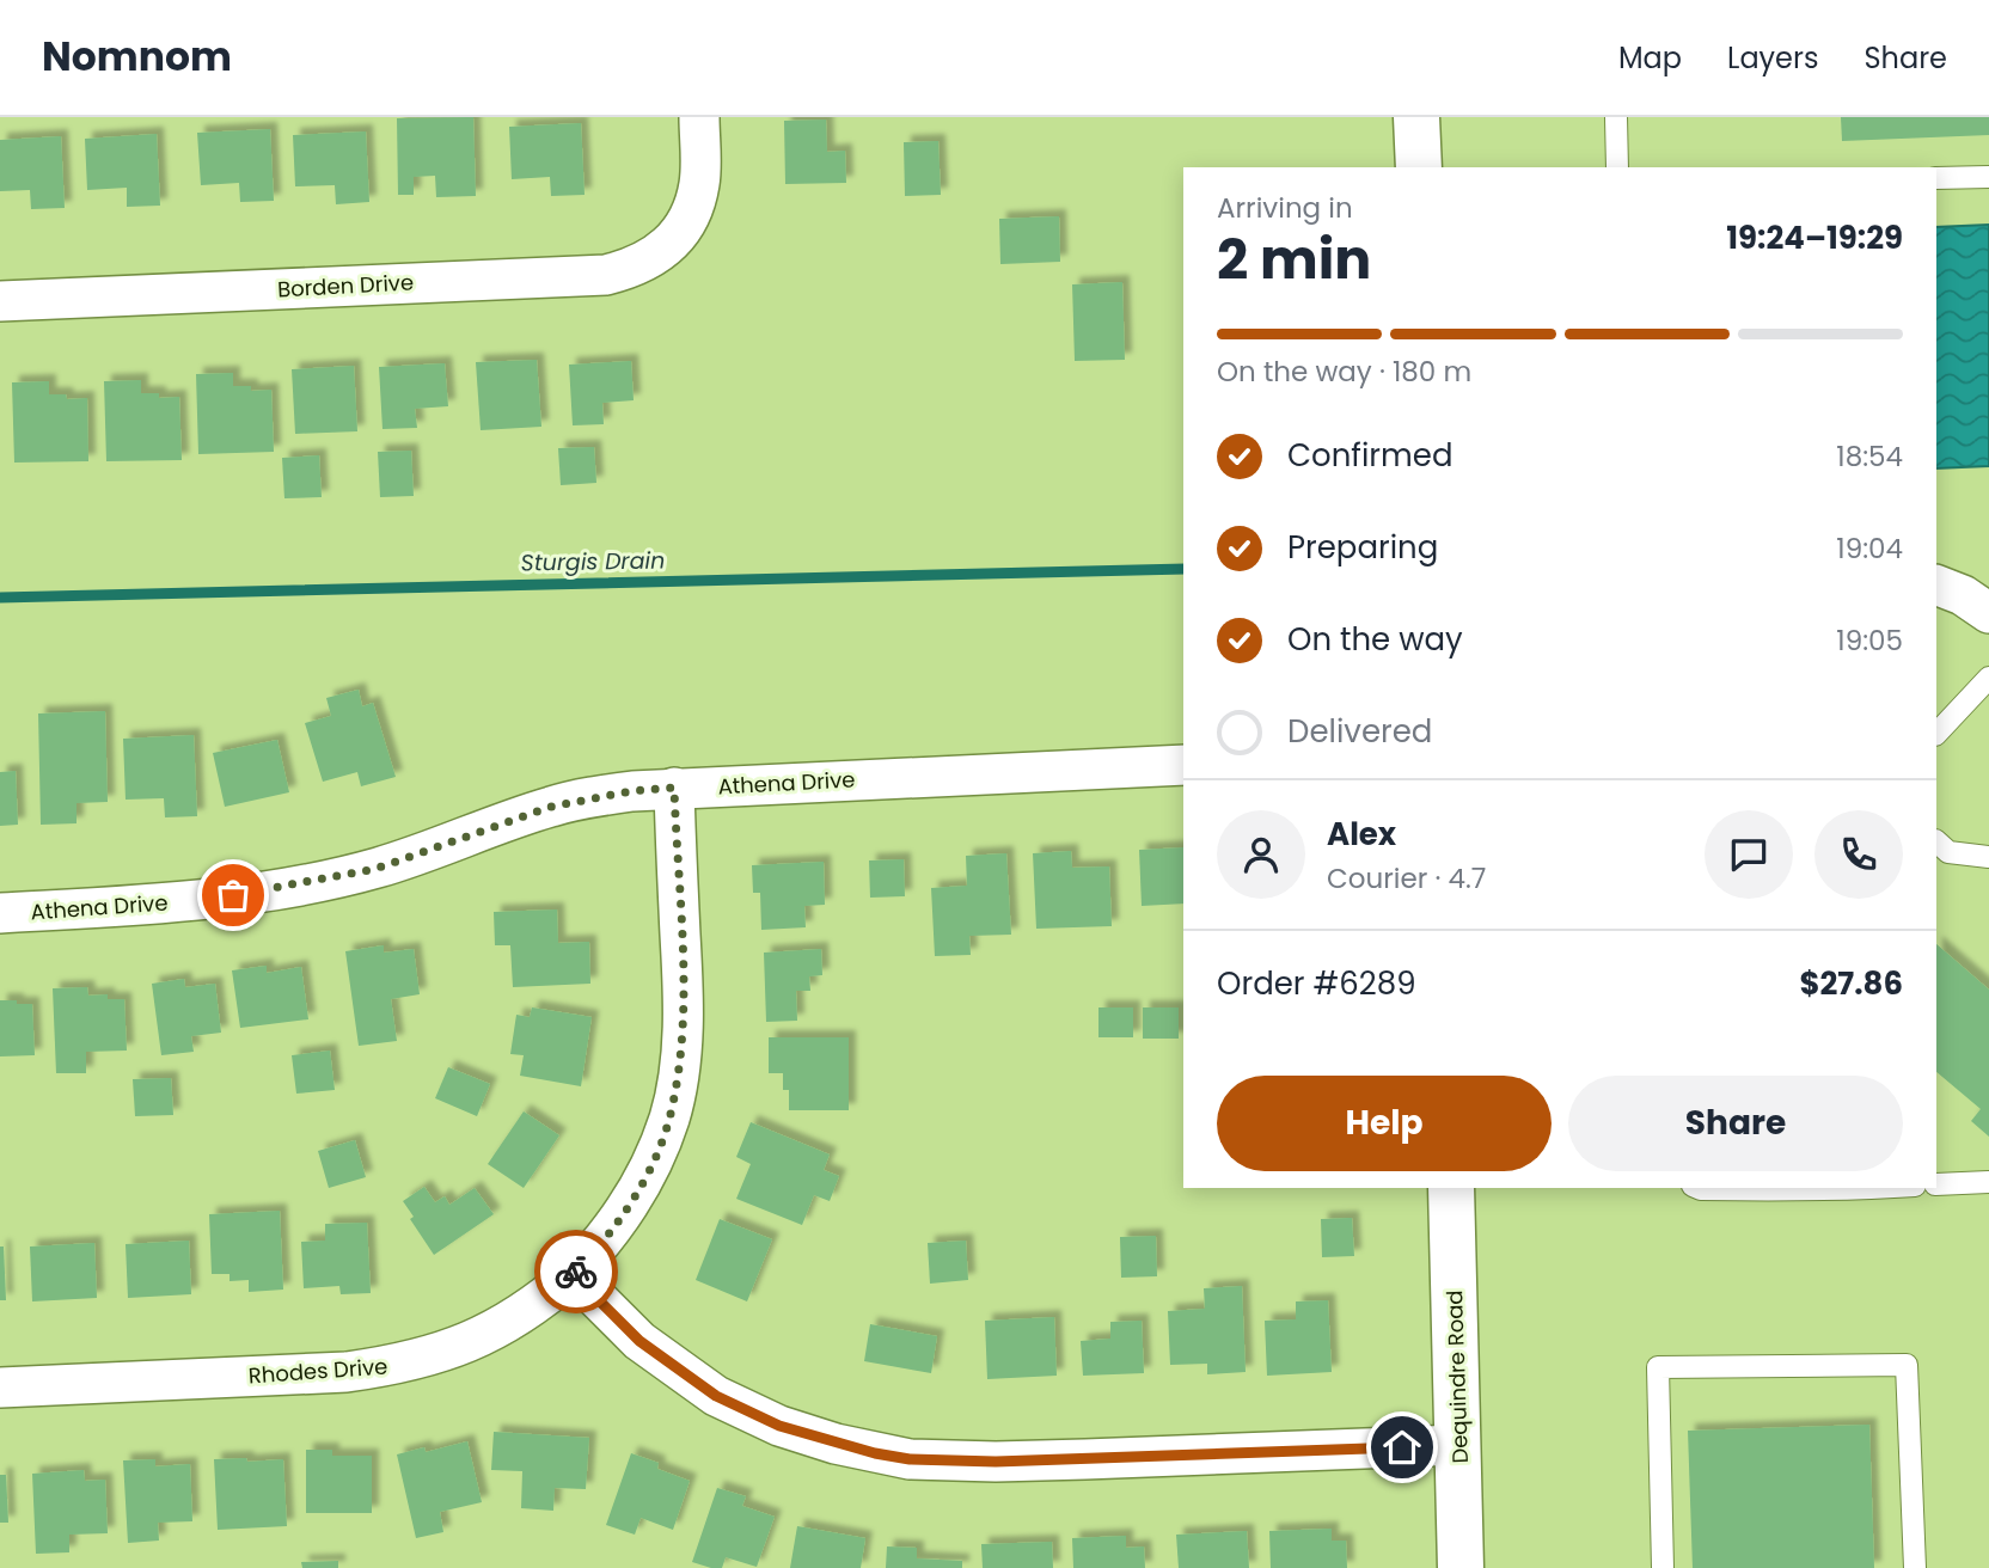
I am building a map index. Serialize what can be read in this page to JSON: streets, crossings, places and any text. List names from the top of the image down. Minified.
{"streets":{"main road":["Dequindre Road"],"street":["Borden Drive","Athena Drive","Rhodes Drive"]},"crossings":[["Athena Drive","Rhodes Drive"]],"water":["Sturgis Drain"],"page":{"header":"Nomnom","nav":["Map","Layers","Share"],"heading":["2 min","Arriving in","19:24–19:29"],"panel":["Alex","Courier · 4.7","Order #6289","$27.86"],"bar":"On the way · 180 m","list":[["Confirmed","18:54"],["Preparing","19:04"],["On the way","19:05"],"Delivered"],"buttons":["Help","Share"]}}
